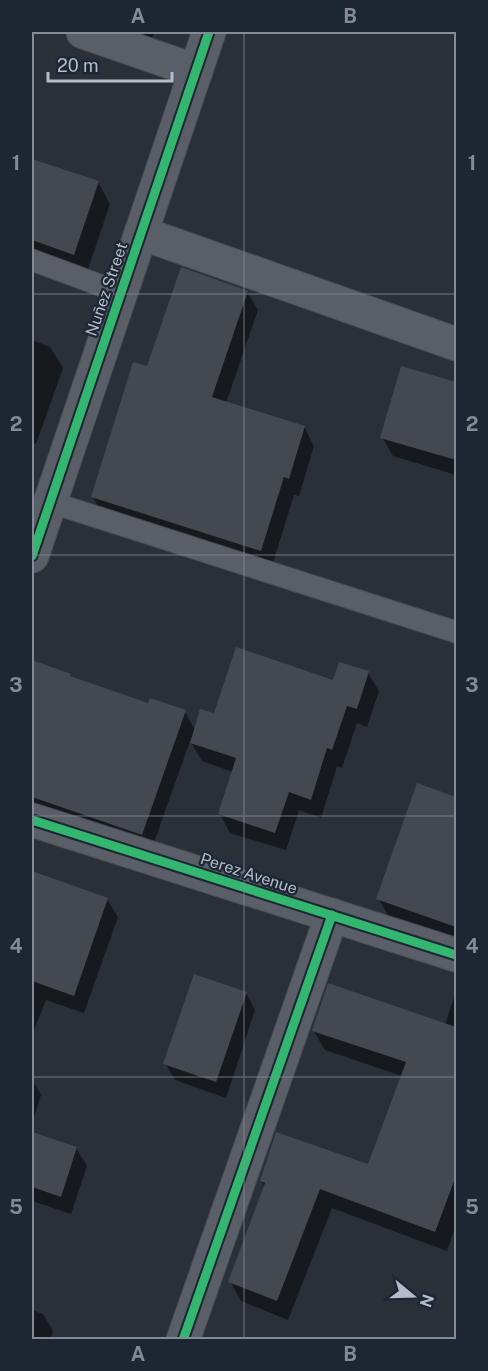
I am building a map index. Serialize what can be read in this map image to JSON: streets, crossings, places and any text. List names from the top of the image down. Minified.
{"streets":{"street":["Nuñez Street","Perez Avenue"]},"scale_bar":"20 m","north":"right","grid":{"columns":["A","B"],"rows":["1","2","3","4","5"]}}
